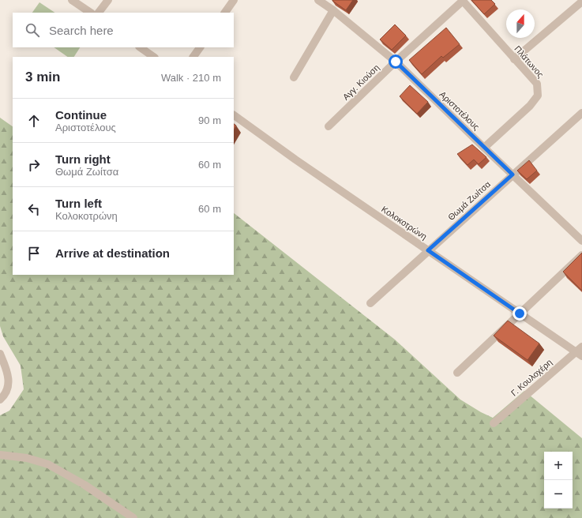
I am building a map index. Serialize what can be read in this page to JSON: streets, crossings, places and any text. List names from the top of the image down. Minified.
{"streets":{"street":["Πλάτωνος","Αγγ. Κιούση","Αριστοτέλους","Θωμά Ζωίτσα","Κολοκοτρώνη","Γ. Κουλοχέρη"]},"crossings":[["Πλάτωνος","Αγγ. Κιούση"],["Πλάτωνος","Αριστοτέλους"],["Αγγ. Κιούση","Αριστοτέλους"],["Αριστοτέλους","Θωμά Ζωίτσα"],["Θωμά Ζωίτσα","Κολοκοτρώνη"],["Κολοκοτρώνη","Γ. Κουλοχέρη"]],"north":"top","page":{"search":"Search here","heading":["3 min","Walk · 210 m"],"list":[["Continue","Αριστοτέλους","90 m"],["Turn right","Θωμά Ζωίτσα","60 m"],["Turn left","Κολοκοτρώνη","60 m"],"Arrive at destination"],"map_buttons":["+","−"]}}
